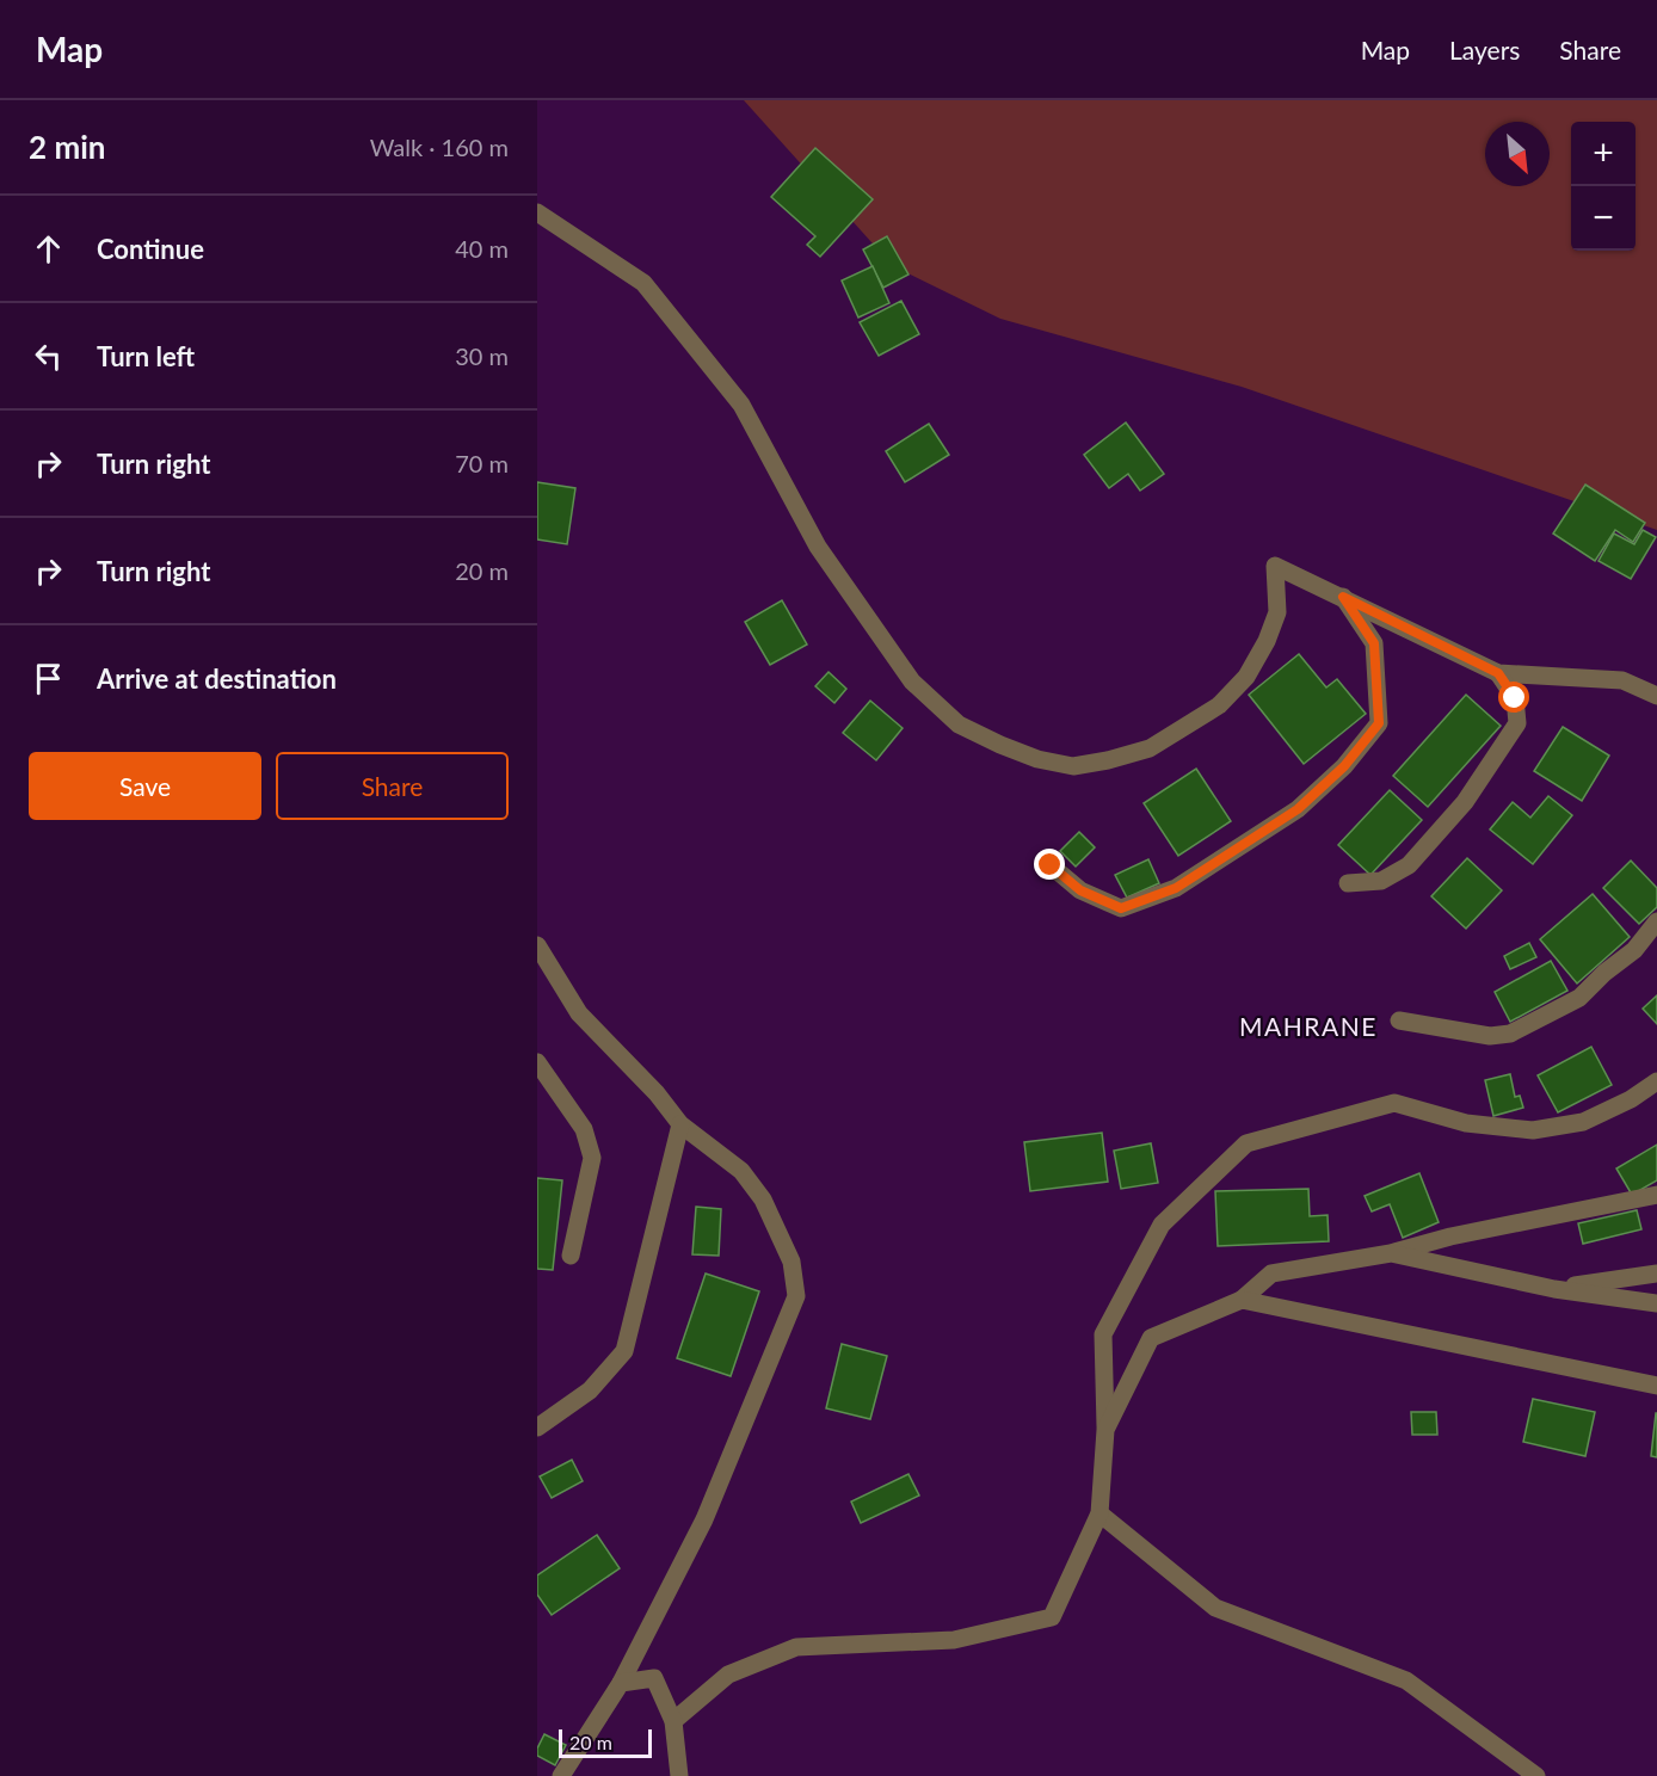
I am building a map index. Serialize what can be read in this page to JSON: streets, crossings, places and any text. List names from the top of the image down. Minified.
{"districts":["MAHRANE"],"scale_bar":"20 m","north":"bottom right","page":{"header":"Map","nav":["Map","Layers","Share"],"heading":["2 min","Walk · 160 m"],"map_buttons":["+","−"],"list":[["Continue","40 m"],["Turn left","30 m"],["Turn right","70 m"],["Turn right","20 m"],"Arrive at destination"],"buttons":["Save","Share"],"scale":"20 m"}}
